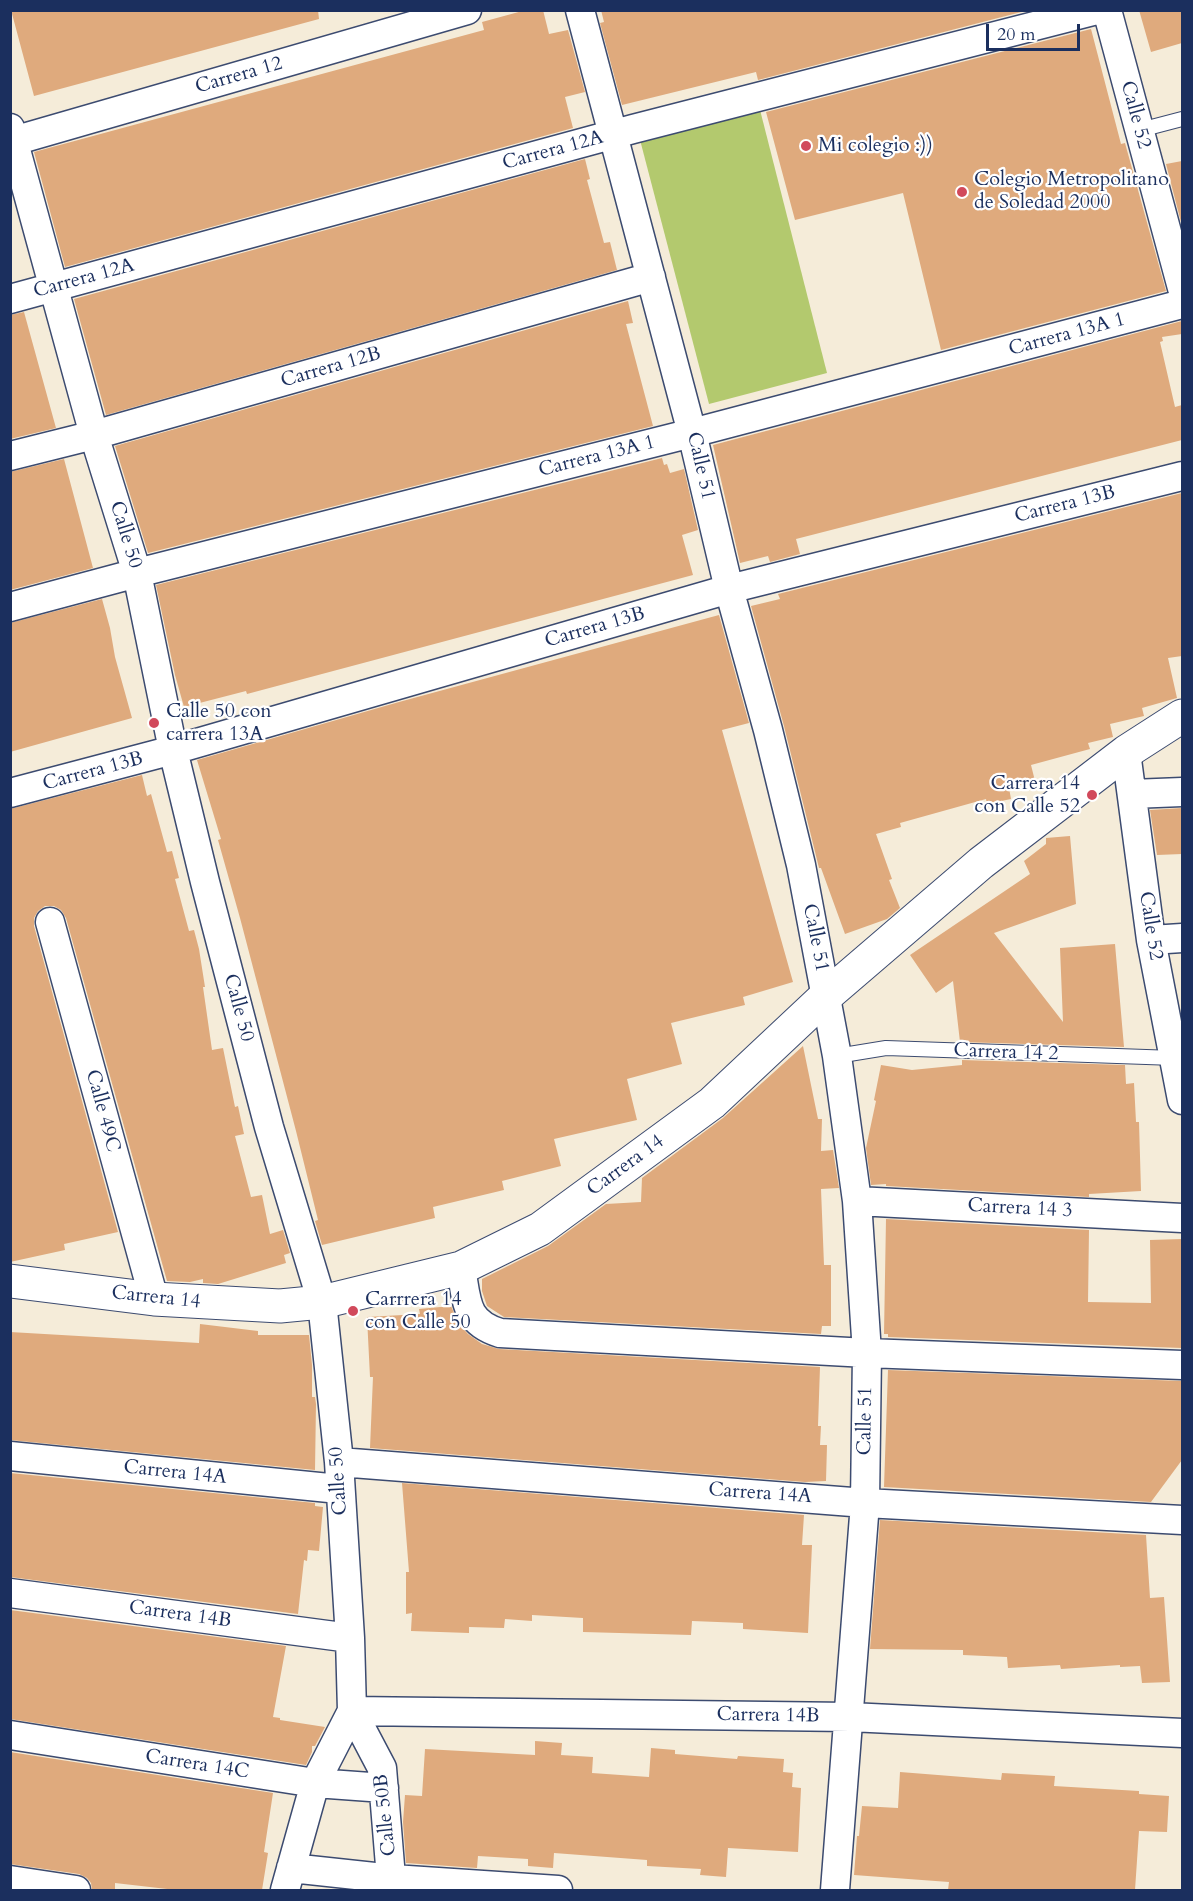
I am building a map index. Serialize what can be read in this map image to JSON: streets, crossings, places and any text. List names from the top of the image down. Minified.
{"streets":{"main road":["Carrera 14"],"street":["Carrera 12","Calle 52","Carrera 12A","Carrera 13A 1","Carrera 12B","Calle 51","Carrera 13B","Calle 50","Calle 49C","Carrera 14 3","Carrera 14A","Carrera 14B","Carrera 14C","Calle 50B"],"lane":["Carrera 14 2"]},"crossings":[["Carrera 12","Calle 50"],["Calle 52","Carrera 14 2"],["Calle 52","Carrera 14"],["Carrera 12A","Calle 51"],["Carrera 12A","Calle 50"],["Carrera 13A 1","Calle 51"],["Carrera 13A 1","Calle 50"],["Carrera 12B","Calle 51"],["Carrera 12B","Calle 50"],["Calle 51","Carrera 13B"],["Calle 51","Carrera 14 2"],["Calle 51","Carrera 14"],["Calle 51","Carrera 14 3"],["Calle 51","Carrera 14A"],["Calle 51","Carrera 14B"],["Carrera 13B","Calle 50"],["Calle 50","Carrera 14"],["Calle 50","Carrera 14A"],["Calle 50","Carrera 14B"],["Calle 50","Carrera 14C"],["Calle 50","Calle 50B"],["Calle 49C","Carrera 14"],["Carrera 14B","Calle 50B"],["Carrera 14C","Calle 50B"]],"places":["Mi colegio :))","Colegio Metropolitano de Soledad 2000","Calle 50 con carrera 13A","Carrera 14 con Calle 52","Carrrera 14 con Calle 50"],"scale_bar":"20 m"}
